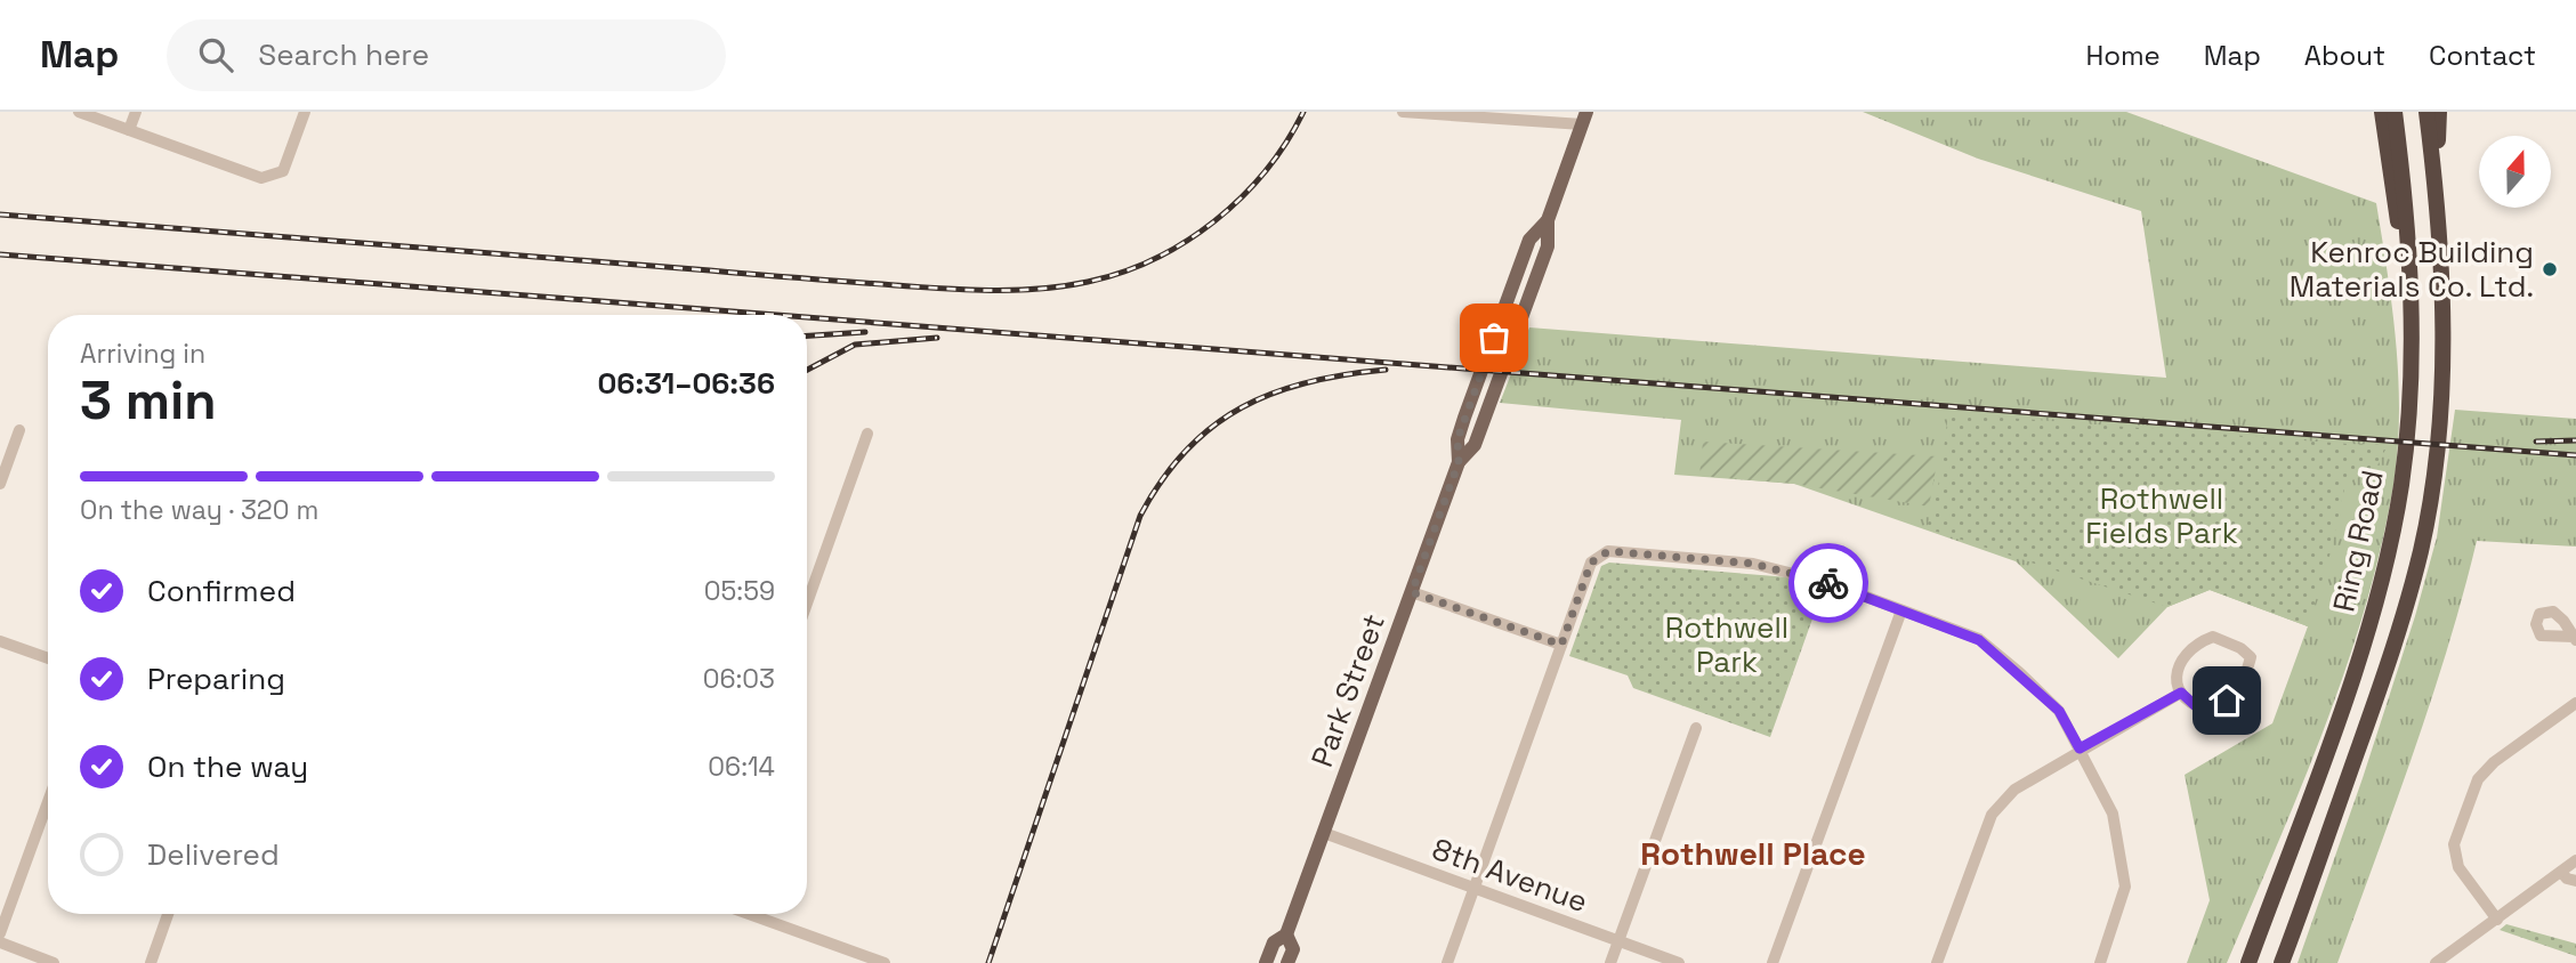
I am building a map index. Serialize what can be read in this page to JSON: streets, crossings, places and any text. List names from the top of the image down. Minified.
{"streets":{"highway":["Ring Road"],"main road":["Park Street"],"street":["8th Avenue"]},"crossings":[["Park Street","8th Avenue"]],"districts":["Rothwell Place"],"parks":["Rothwell Fields Park","Rothwell Park"],"places":["Kenroc Building Materials Co. Ltd."],"north":"top","page":{"header":"Map","search":"Search here","nav":["Home","Map","About","Contact"],"heading":["3 min","Arriving in","06:31–06:36"],"bar":"On the way · 320 m","list":[["Confirmed","05:59"],["Preparing","06:03"],["On the way","06:14"],"Delivered"]}}
